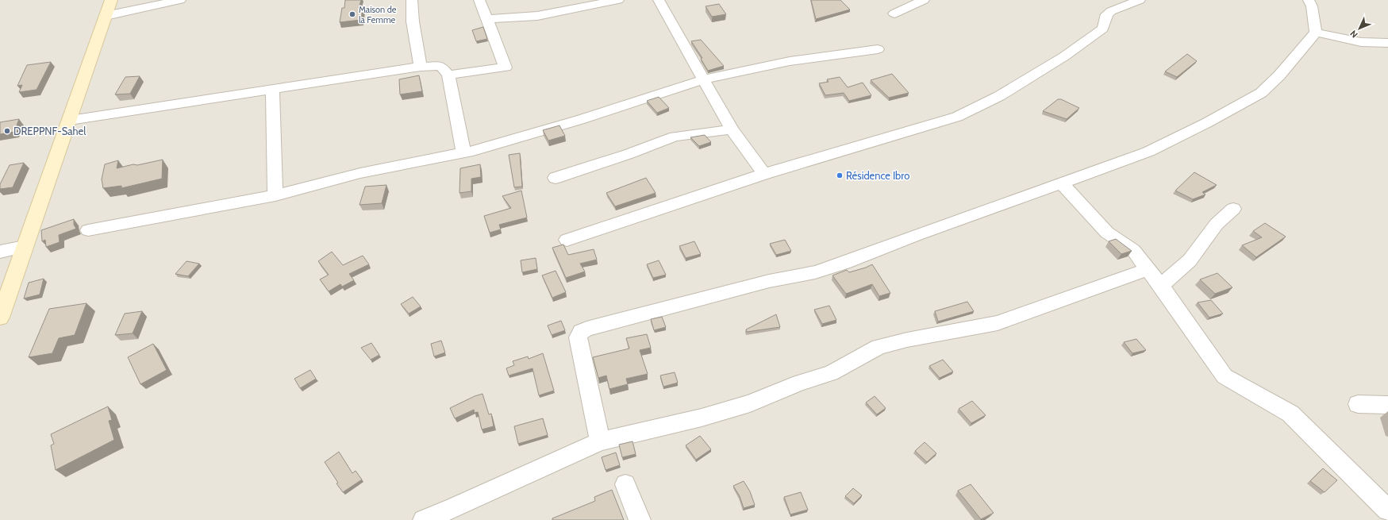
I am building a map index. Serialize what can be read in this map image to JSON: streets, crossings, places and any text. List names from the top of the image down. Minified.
{"places":["Maison de la Femme","DREPPNF-Sahel","Résidence Ibro"],"north":"bottom left"}
